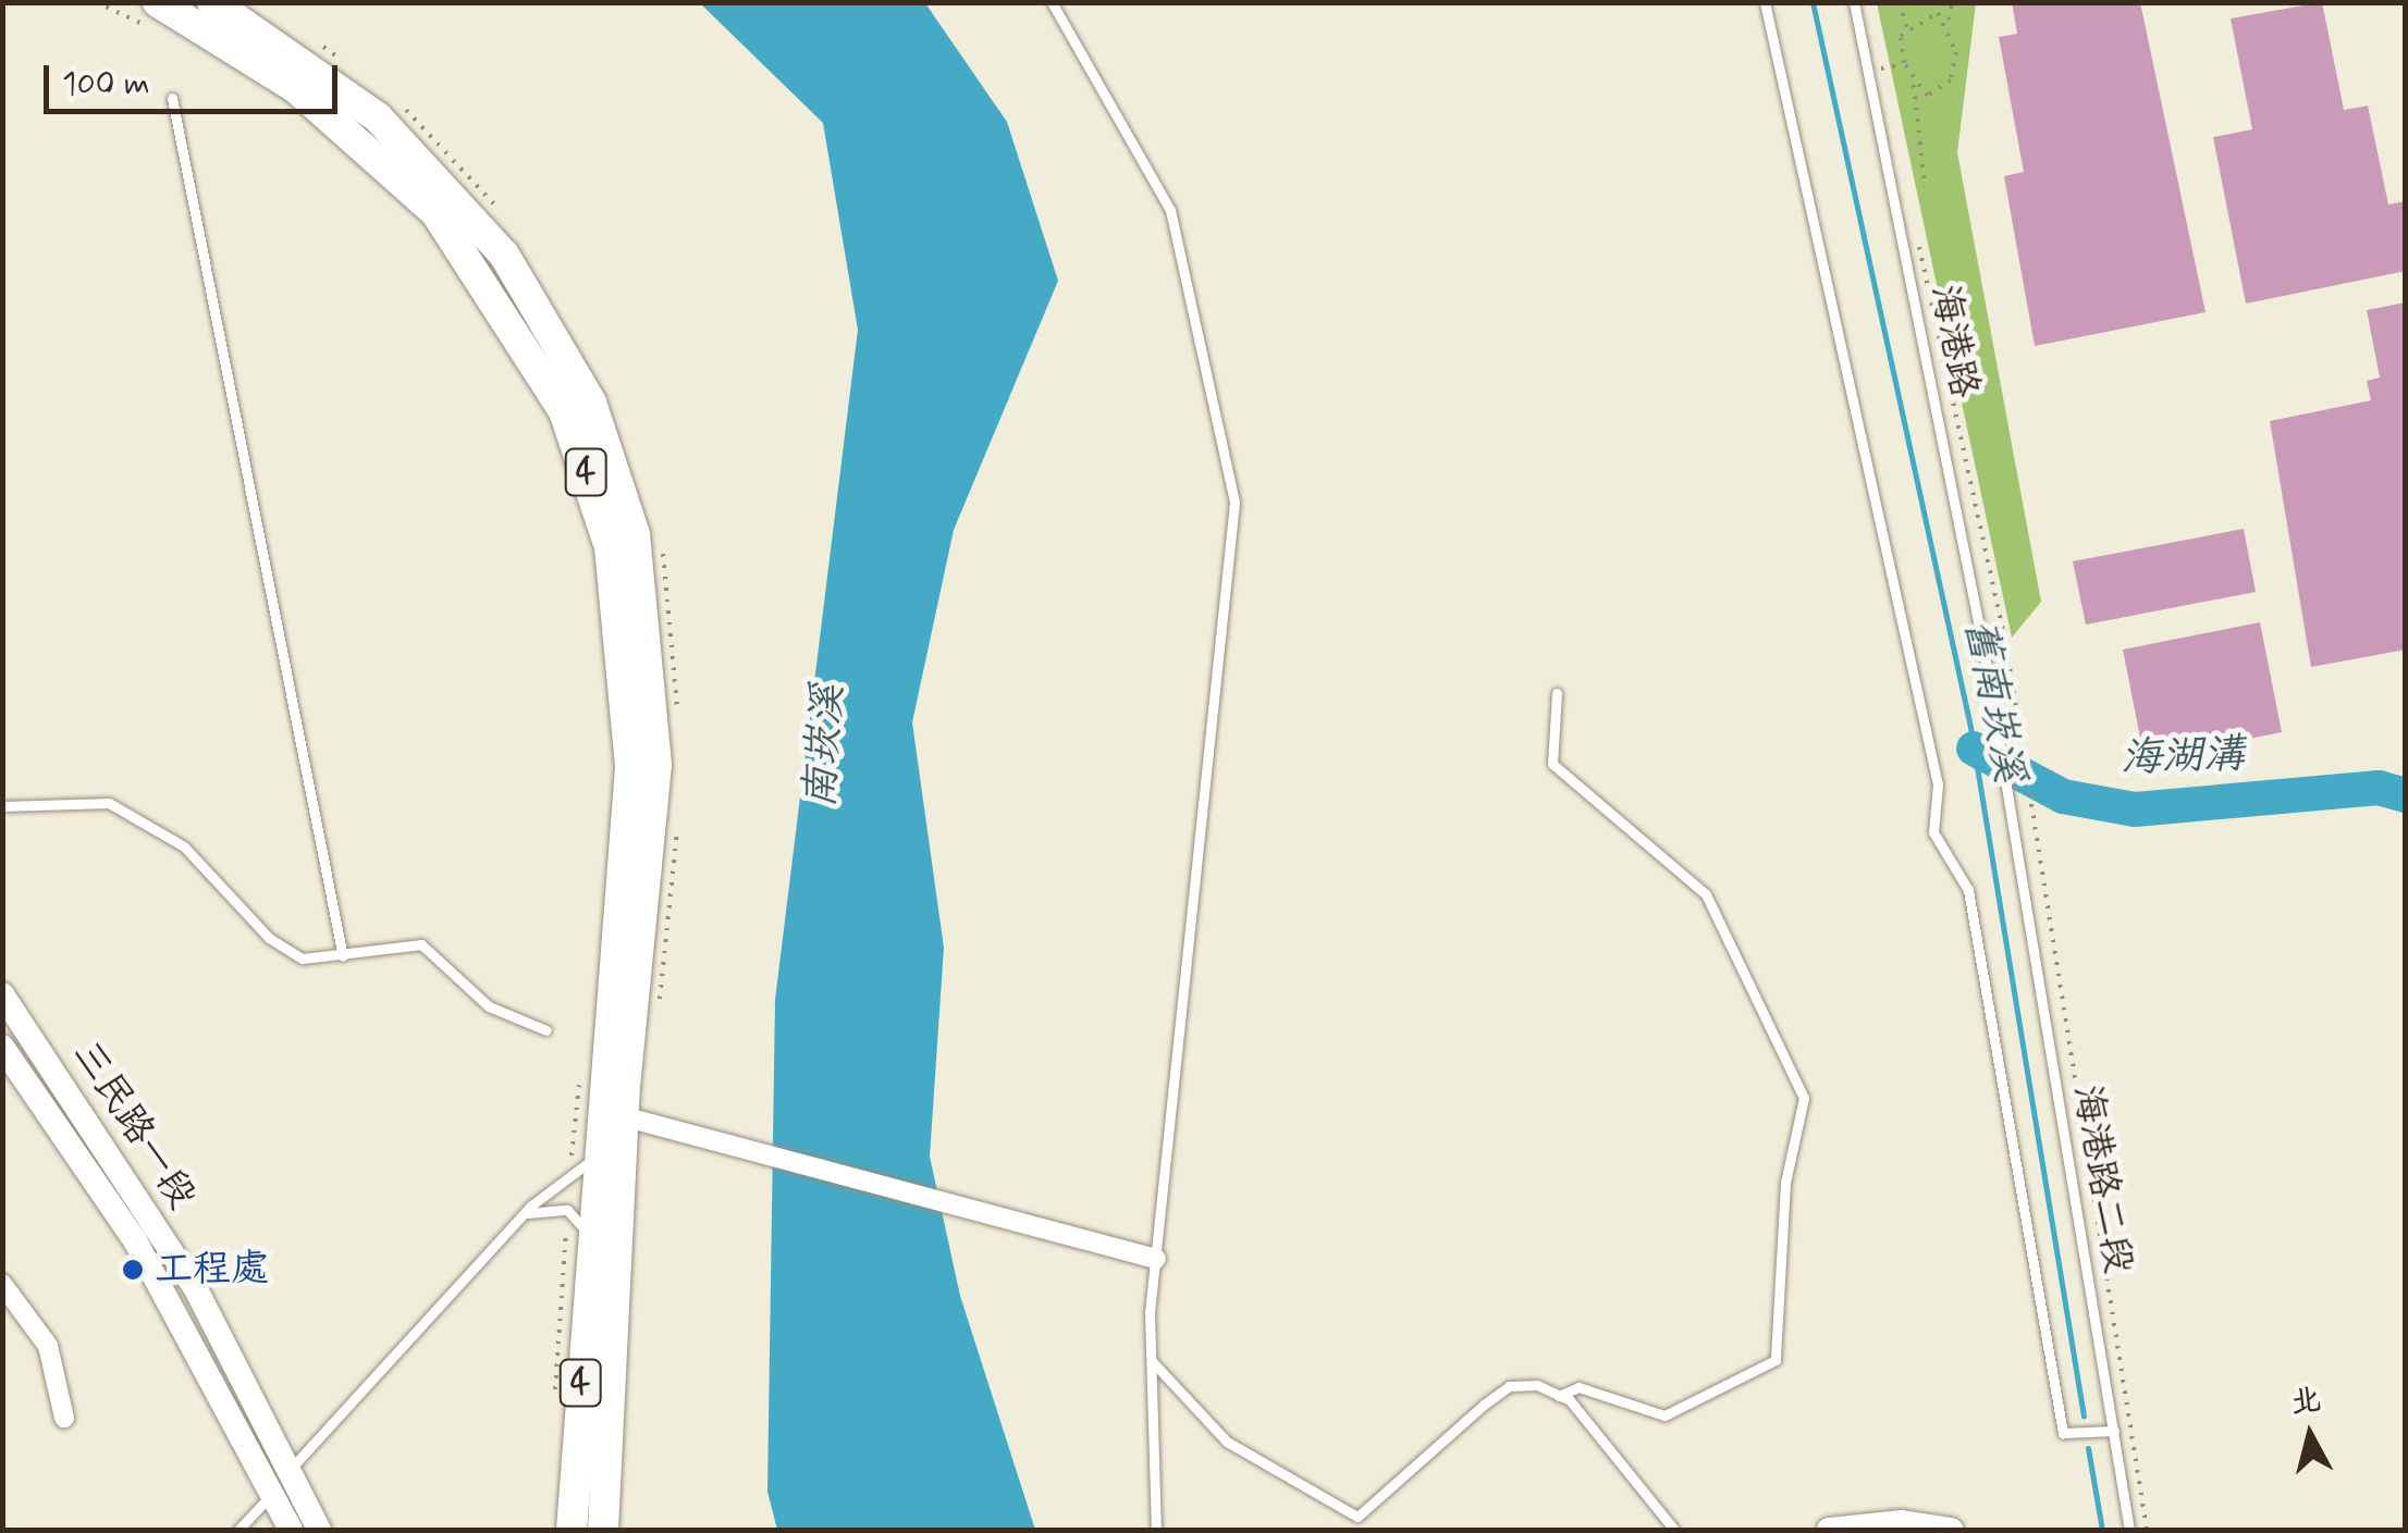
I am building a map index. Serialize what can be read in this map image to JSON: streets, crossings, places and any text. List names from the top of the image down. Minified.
{"streets":{"main road":["4"],"street":["三民路一段"],"lane":["海港路","海港路二段"]},"crossings":[["海港路","海港路二段"]],"water":["舊南崁溪","南崁溪","海湖溝"],"places":["工程處"],"scale_bar":"100 m","north":"top"}
